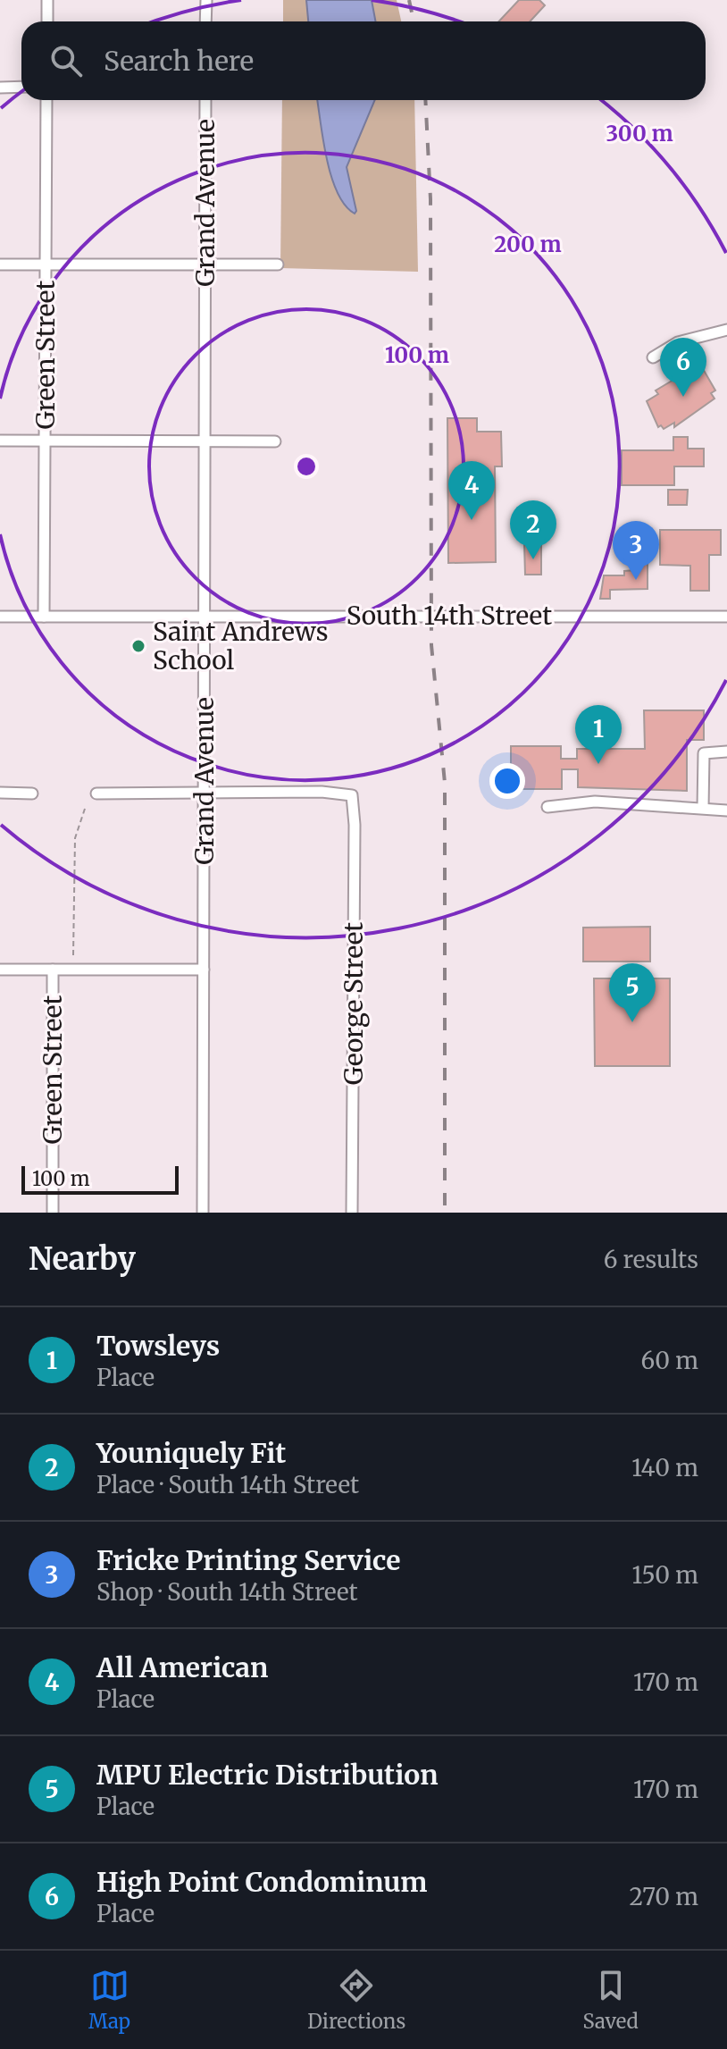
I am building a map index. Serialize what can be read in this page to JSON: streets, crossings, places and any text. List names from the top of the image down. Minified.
{"streets":{"street":["Grand Avenue","Green Street","South 14th Street","George Street"]},"crossings":[["Grand Avenue","South 14th Street"],["Grand Avenue","George Street"],["Green Street","South 14th Street"]],"places":["Saint Andrews School"],"scale_bar":"100 m","page":{"search":"Search here","pins":["6","4","2","3","1","5"],"scale":"100 m","heading":["Nearby","6 results"],"list":[{"mark":"1","name":"Towsleys","note":"Place","value":"60 m"},{"mark":"2","name":"Youniquely Fit","note":"Place · South 14th Street","value":"140 m"},{"mark":"3","name":"Fricke Printing Service","note":"Shop · South 14th Street","value":"150 m"},{"mark":"4","name":"All American","note":"Place","value":"170 m"},{"mark":"5","name":"MPU Electric Distribution","note":"Place","value":"170 m"},{"mark":"6","name":"High Point Condominum","note":"Place","value":"270 m"}],"nav":["Map","Directions","Saved"]},"rings":["300 m","200 m","100 m"]}
